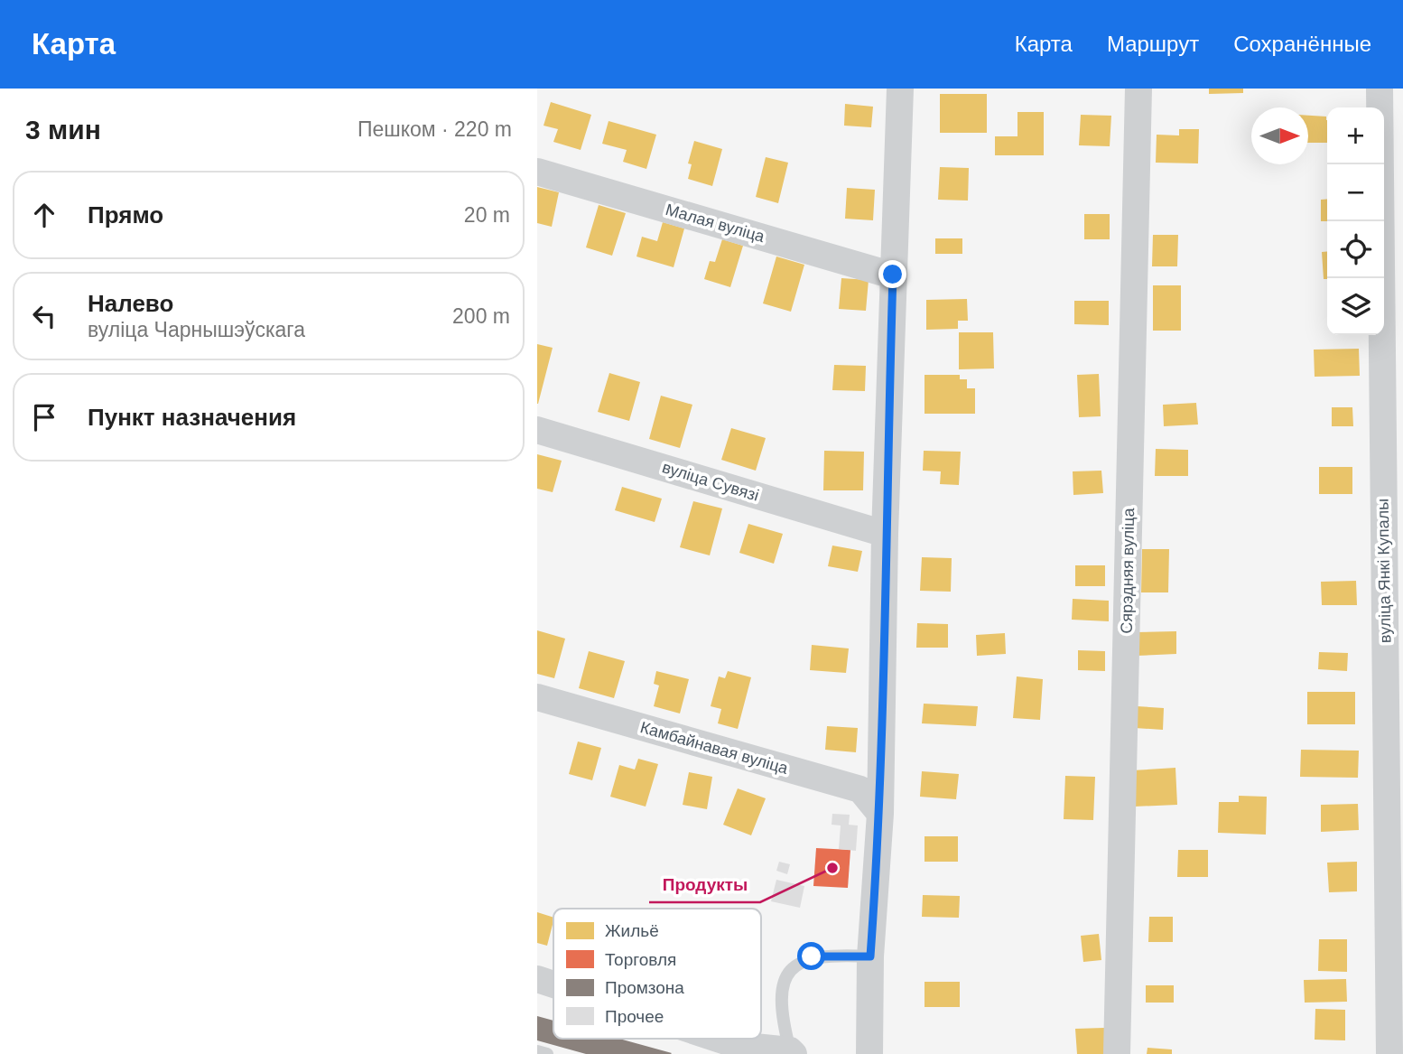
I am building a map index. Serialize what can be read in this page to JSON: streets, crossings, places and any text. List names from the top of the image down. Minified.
{"streets":{"street":["Малая вуліца","вуліца Сувязі","Сярэдняя вуліца","вуліца Янкі Купалы","Камбайнавая вуліца"]},"places":["Продукты"],"legend":["Жильё","Торговля","Промзона","Прочее"],"north":"right","page":{"header":"Карта","nav":["Карта","Маршрут","Сохранённые"],"heading":["3 мин","Пешком · 220 m"],"map_buttons":["+","−"],"list":[["Прямо","20 m"],["Налево","вуліца Чарнышэўскага","200 m"],"Пункт назначения"]}}
